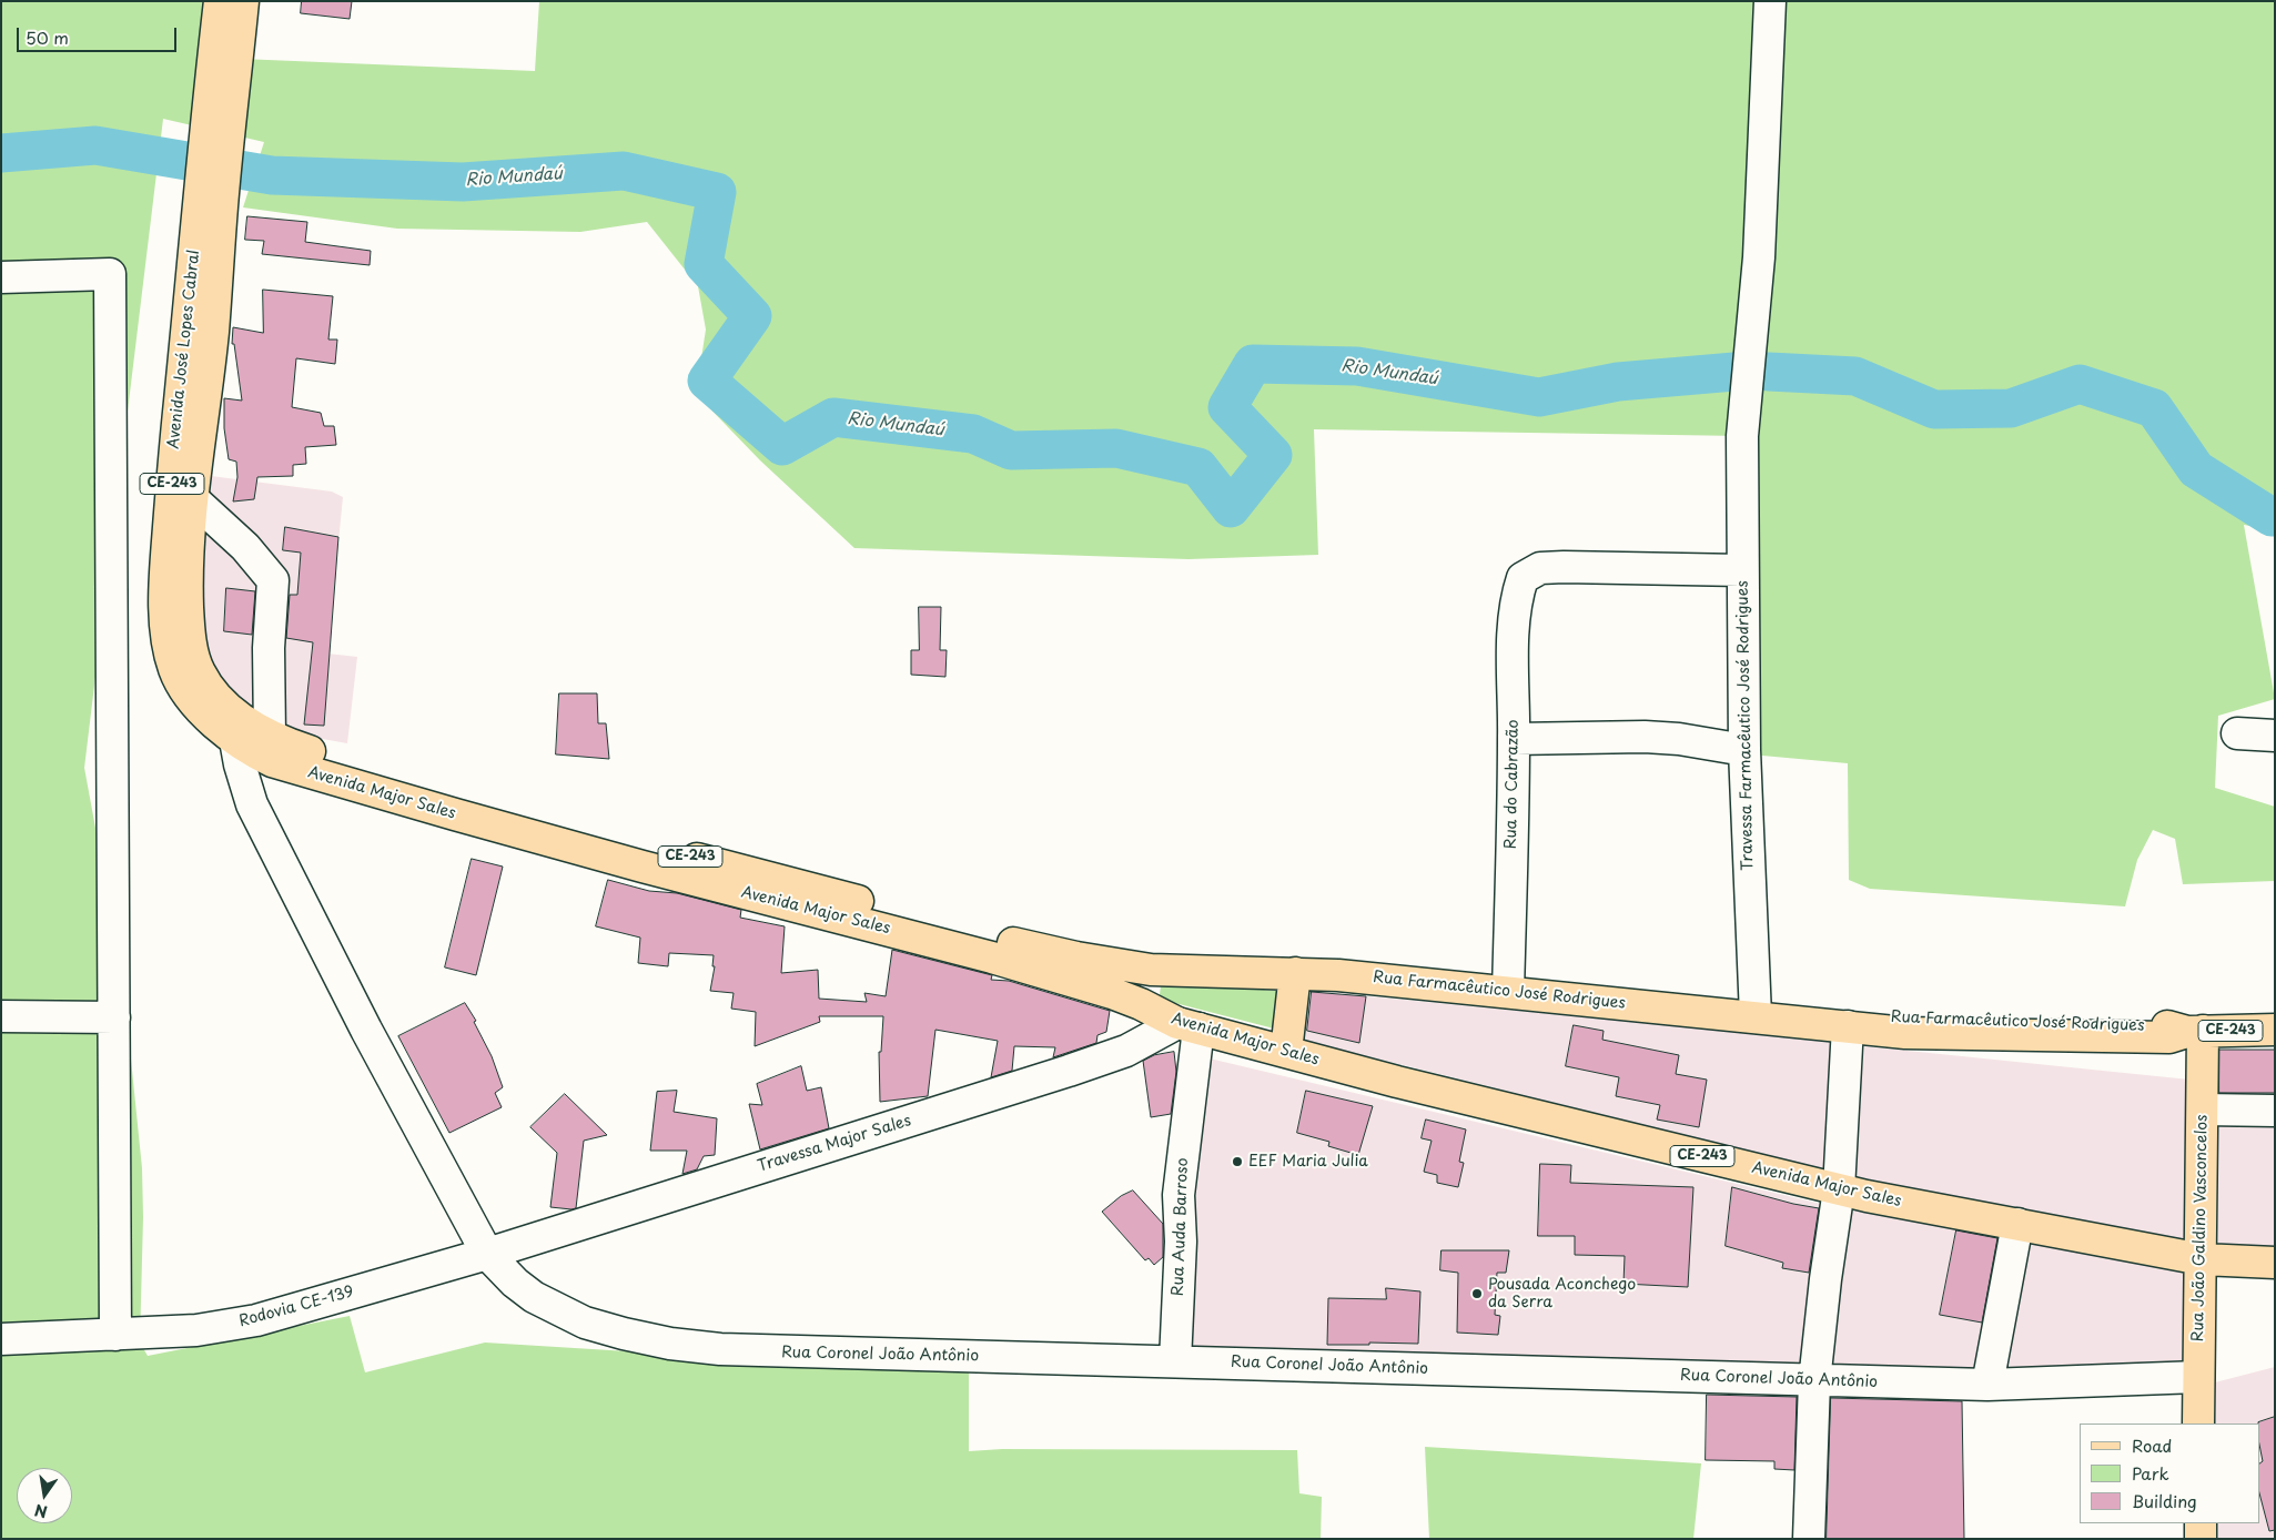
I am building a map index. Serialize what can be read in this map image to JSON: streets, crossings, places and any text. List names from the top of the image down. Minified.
{"streets":{"main road":["Avenida José Lopes Cabral","CE-243","Avenida Major Sales","Rua Farmacêutico José Rodrigues","Rua João Galdino Vasconcelos"],"street":["Travessa Farmacêutico José Rodrigues","Rua do Cabrazão","Travessa Major Sales","Rua Auda Barroso","Rodovia CE-139","Rua Coronel João Antônio"]},"crossings":[["Avenida José Lopes Cabral","Avenida Major Sales"],["Avenida José Lopes Cabral","Rua Coronel João Antônio"],["Travessa Farmacêutico José Rodrigues","Rua do Cabrazão"],["Travessa Farmacêutico José Rodrigues","Rua Farmacêutico José Rodrigues"],["Rua do Cabrazão","Rua Farmacêutico José Rodrigues"],["Avenida Major Sales","Rua Farmacêutico José Rodrigues"],["Avenida Major Sales","Travessa Major Sales"],["Avenida Major Sales","Rua Auda Barroso"],["Avenida Major Sales","Rua João Galdino Vasconcelos"],["Avenida Major Sales","Rua Coronel João Antônio"],["Rua Farmacêutico José Rodrigues","Rua João Galdino Vasconcelos"],["Travessa Major Sales","Rua Auda Barroso"],["Travessa Major Sales","Rodovia CE-139"],["Travessa Major Sales","Rua Coronel João Antônio"],["Rua Auda Barroso","Rua Coronel João Antônio"],["Rua João Galdino Vasconcelos","Rua Coronel João Antônio"],["Rodovia CE-139","Rua Coronel João Antônio"]],"water":["Rio Mundaú"],"places":["EEF Maria Julia","Pousada Aconchego da Serra"],"legend":["Road","Park","Building"],"scale_bar":"50 m","north":"bottom"}
